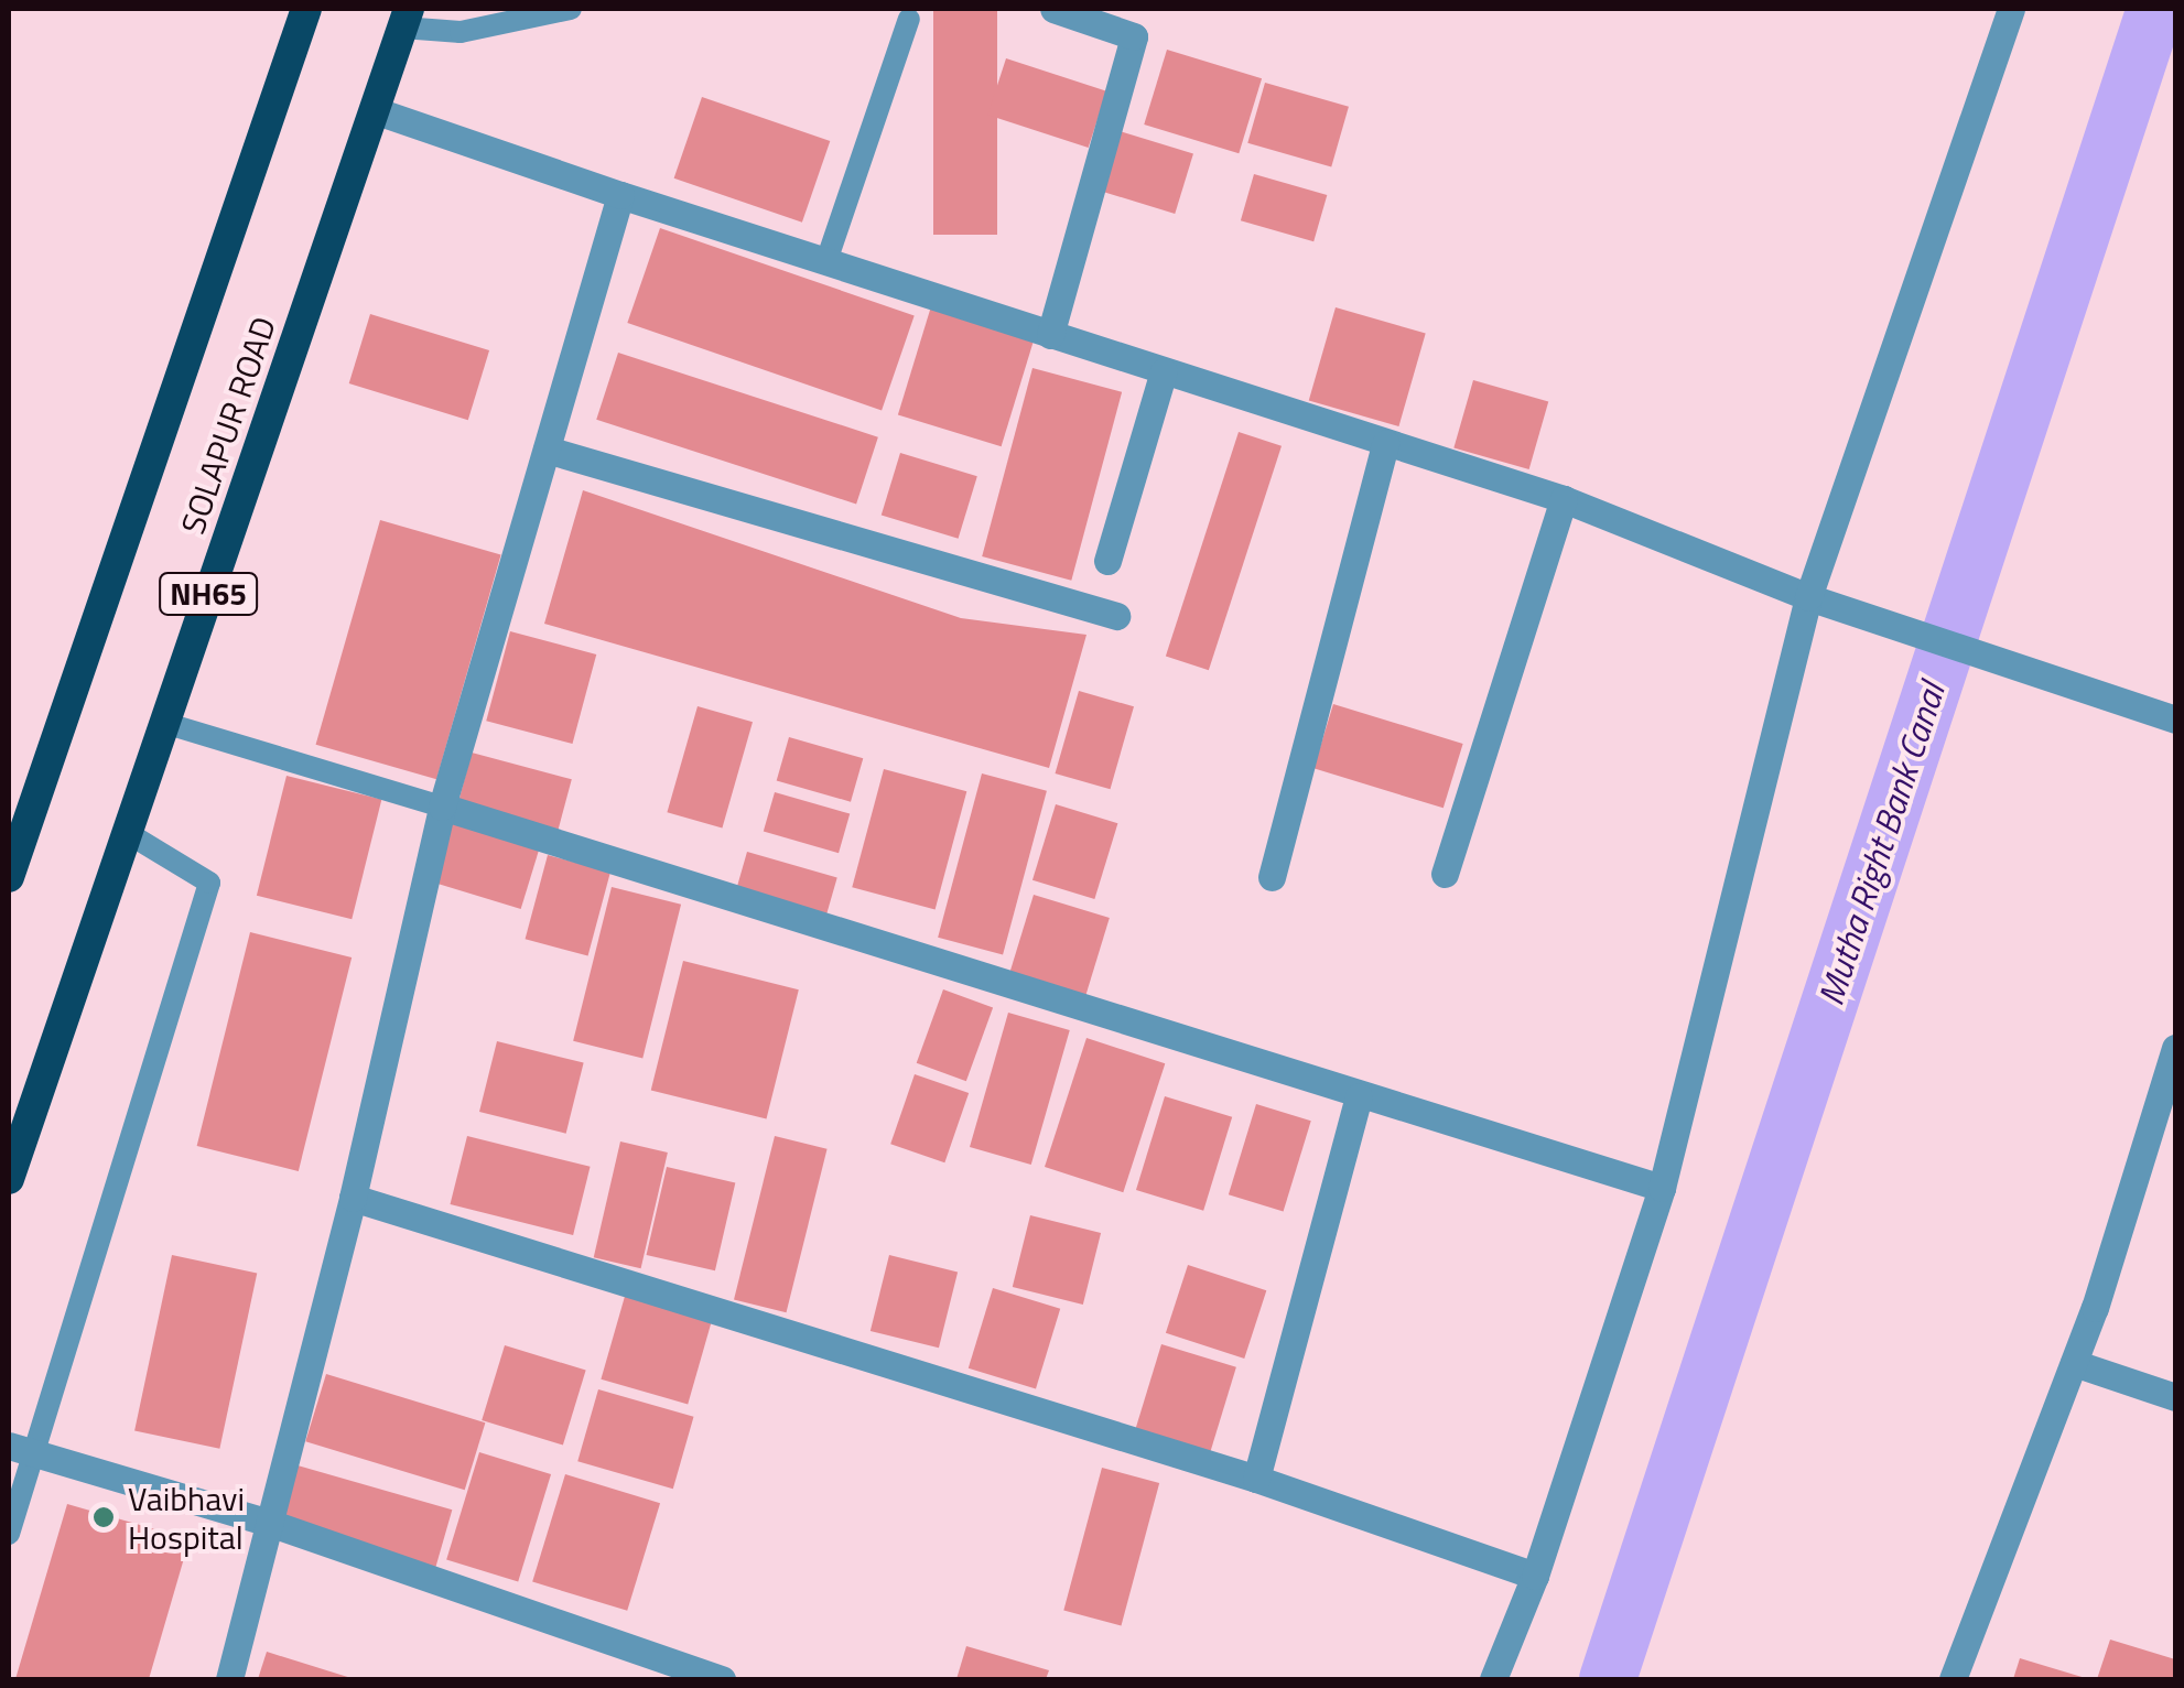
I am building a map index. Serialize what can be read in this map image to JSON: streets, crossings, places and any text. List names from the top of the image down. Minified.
{"streets":{"highway":["SOLAPUR ROAD","NH65"]},"water":["Mutha Right Bank Canal"],"places":["Vaibhavi Hospital"]}
